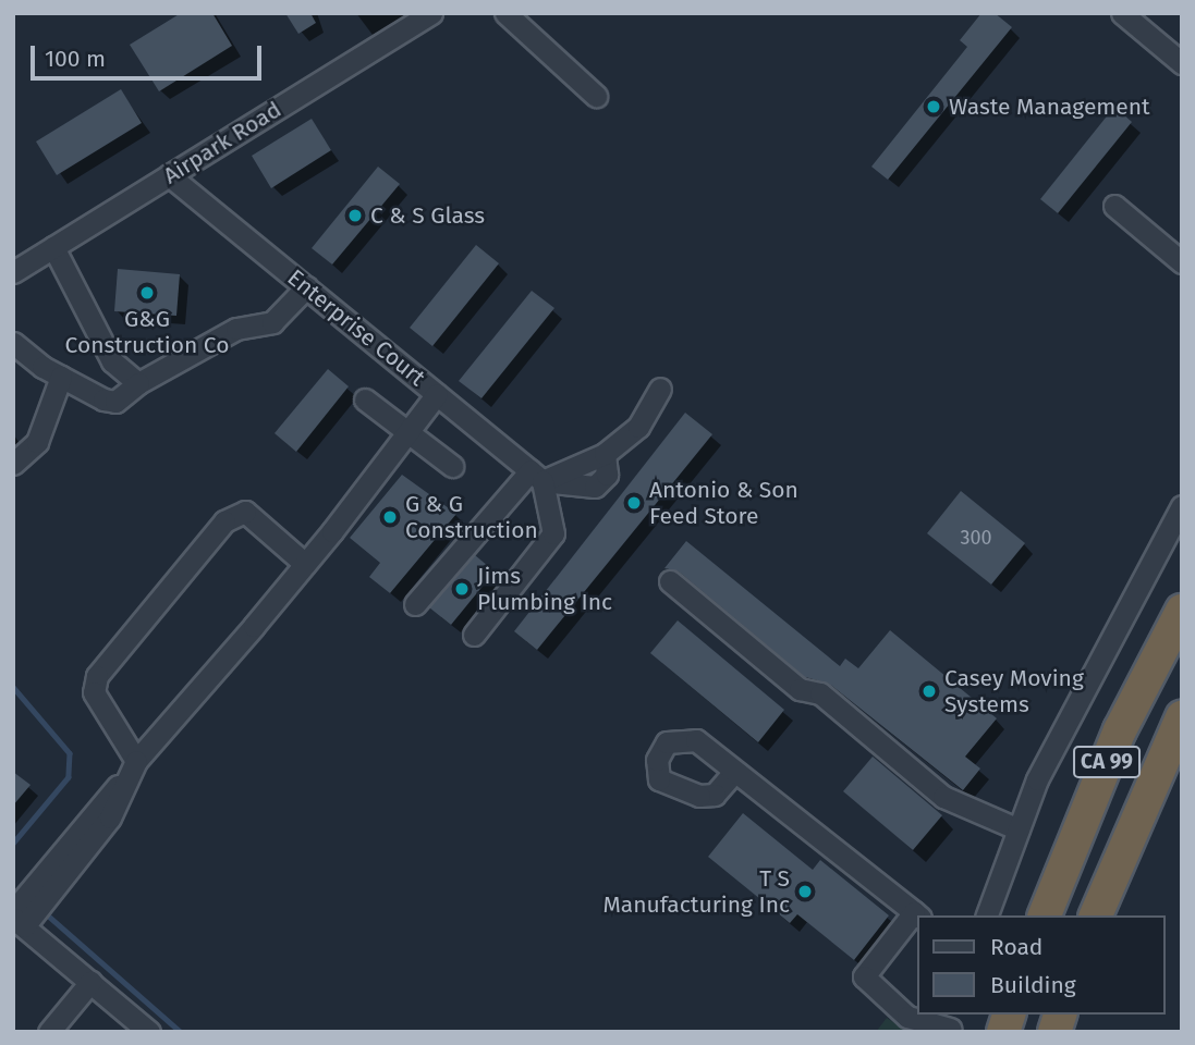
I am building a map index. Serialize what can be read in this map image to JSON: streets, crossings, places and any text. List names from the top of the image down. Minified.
{"streets":{"highway":["CA 99"],"street":["Airpark Road","Enterprise Court"]},"crossings":[["Airpark Road","Enterprise Court"]],"places":["Waste Management","C & S Glass","G&G Construction Co","Antonio & Son Feed Store","G & G Construction","Jims Plumbing Inc","Casey Moving Systems","T S Manufacturing Inc"],"house_numbers":["300"],"legend":["Road","Building"],"scale_bar":"100 m"}
